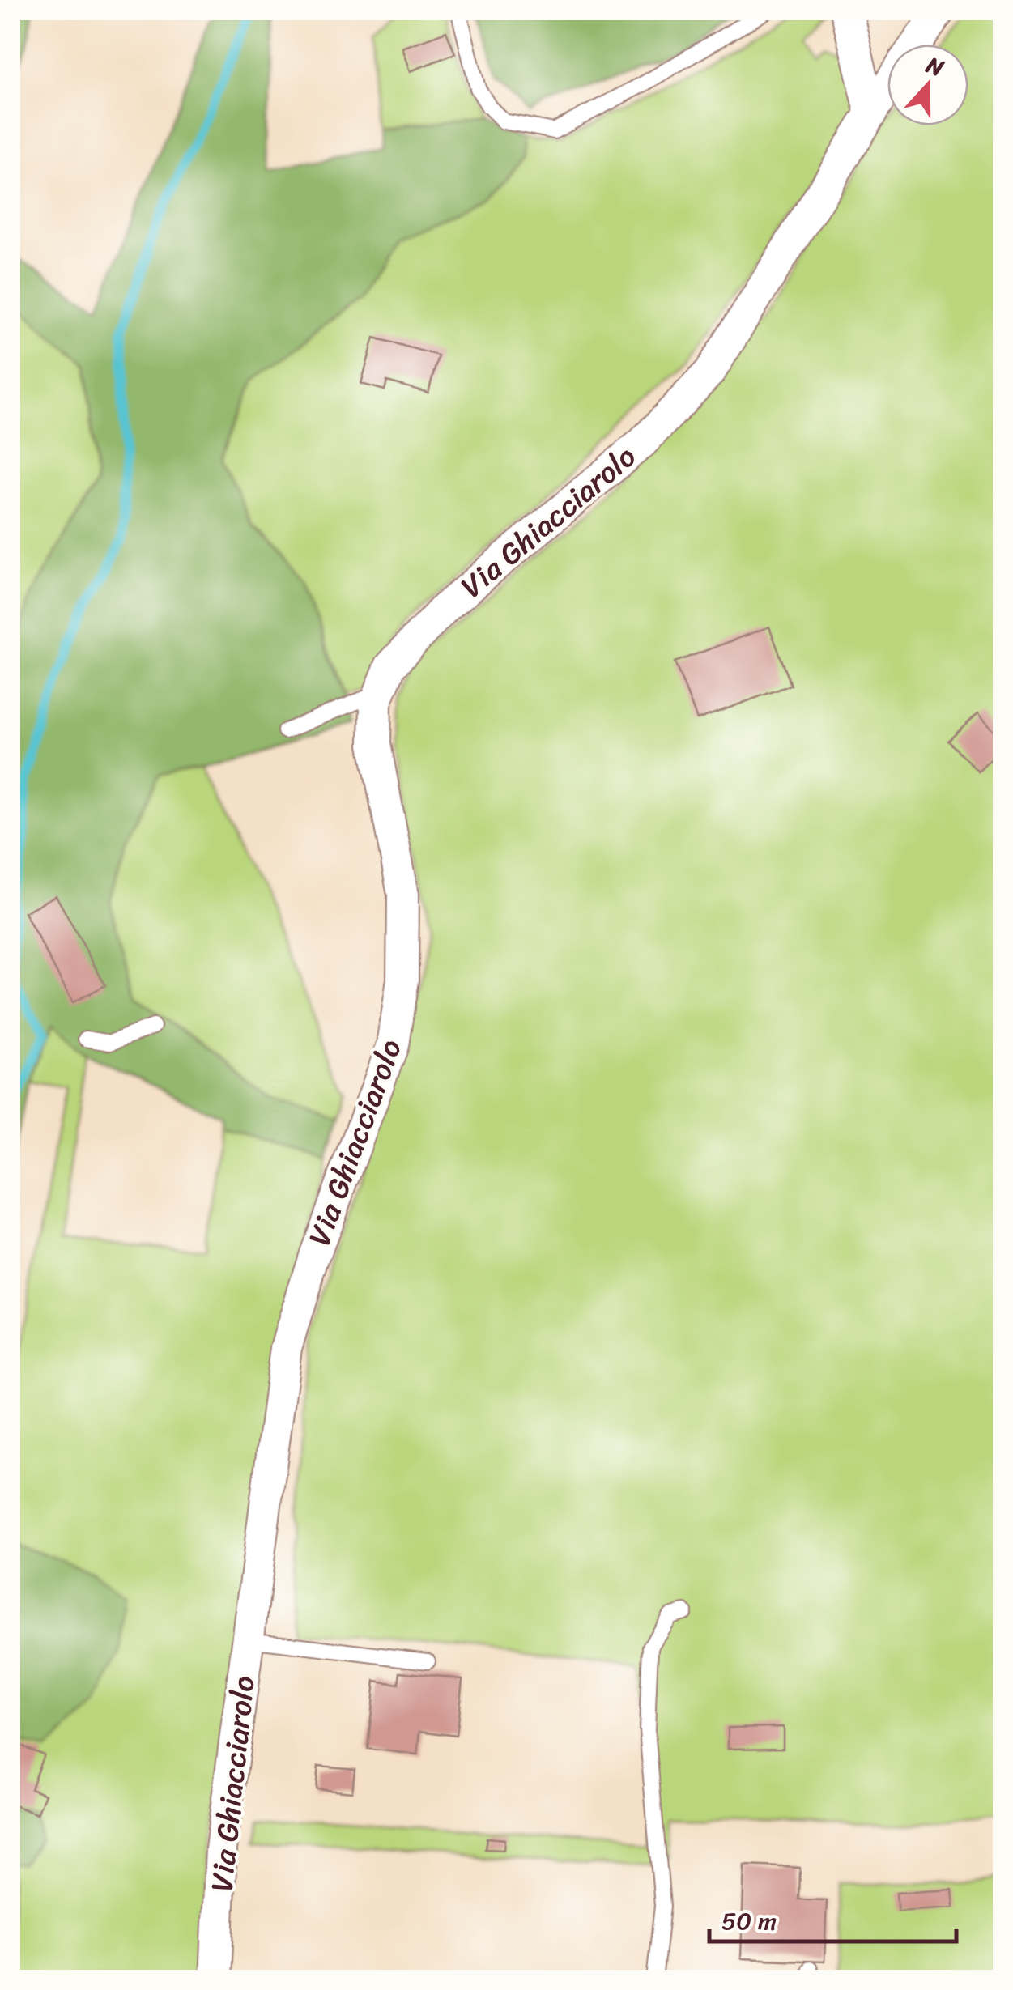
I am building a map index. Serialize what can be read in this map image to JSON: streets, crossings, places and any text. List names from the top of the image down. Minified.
{"streets":{"street":["Via Ghiacciarolo"]},"scale_bar":"50 m","north":"top"}
